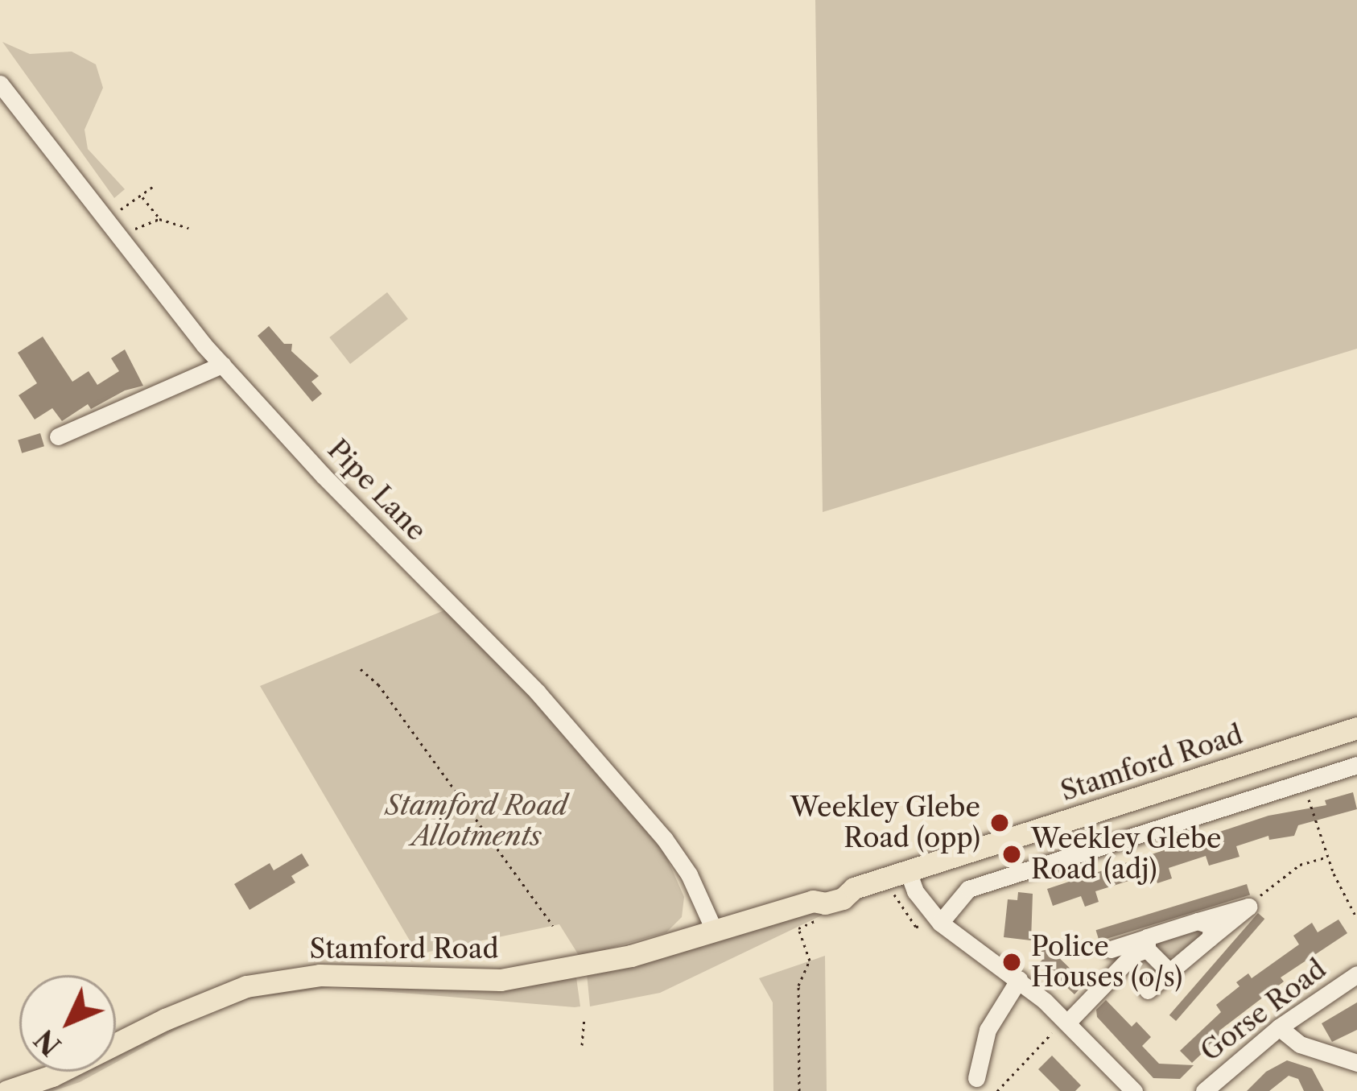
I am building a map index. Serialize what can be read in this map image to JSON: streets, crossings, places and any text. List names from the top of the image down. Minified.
{"streets":{"main road":["Stamford Road"],"street":["Pipe Lane","Gorse Road"]},"crossings":[["Pipe Lane","Stamford Road"]],"parks":["Stamford Road Allotments"],"places":["Weekley Glebe Road (opp)","Weekley Glebe Road (adj)","Police Houses (o/s)"],"north":"bottom left"}
